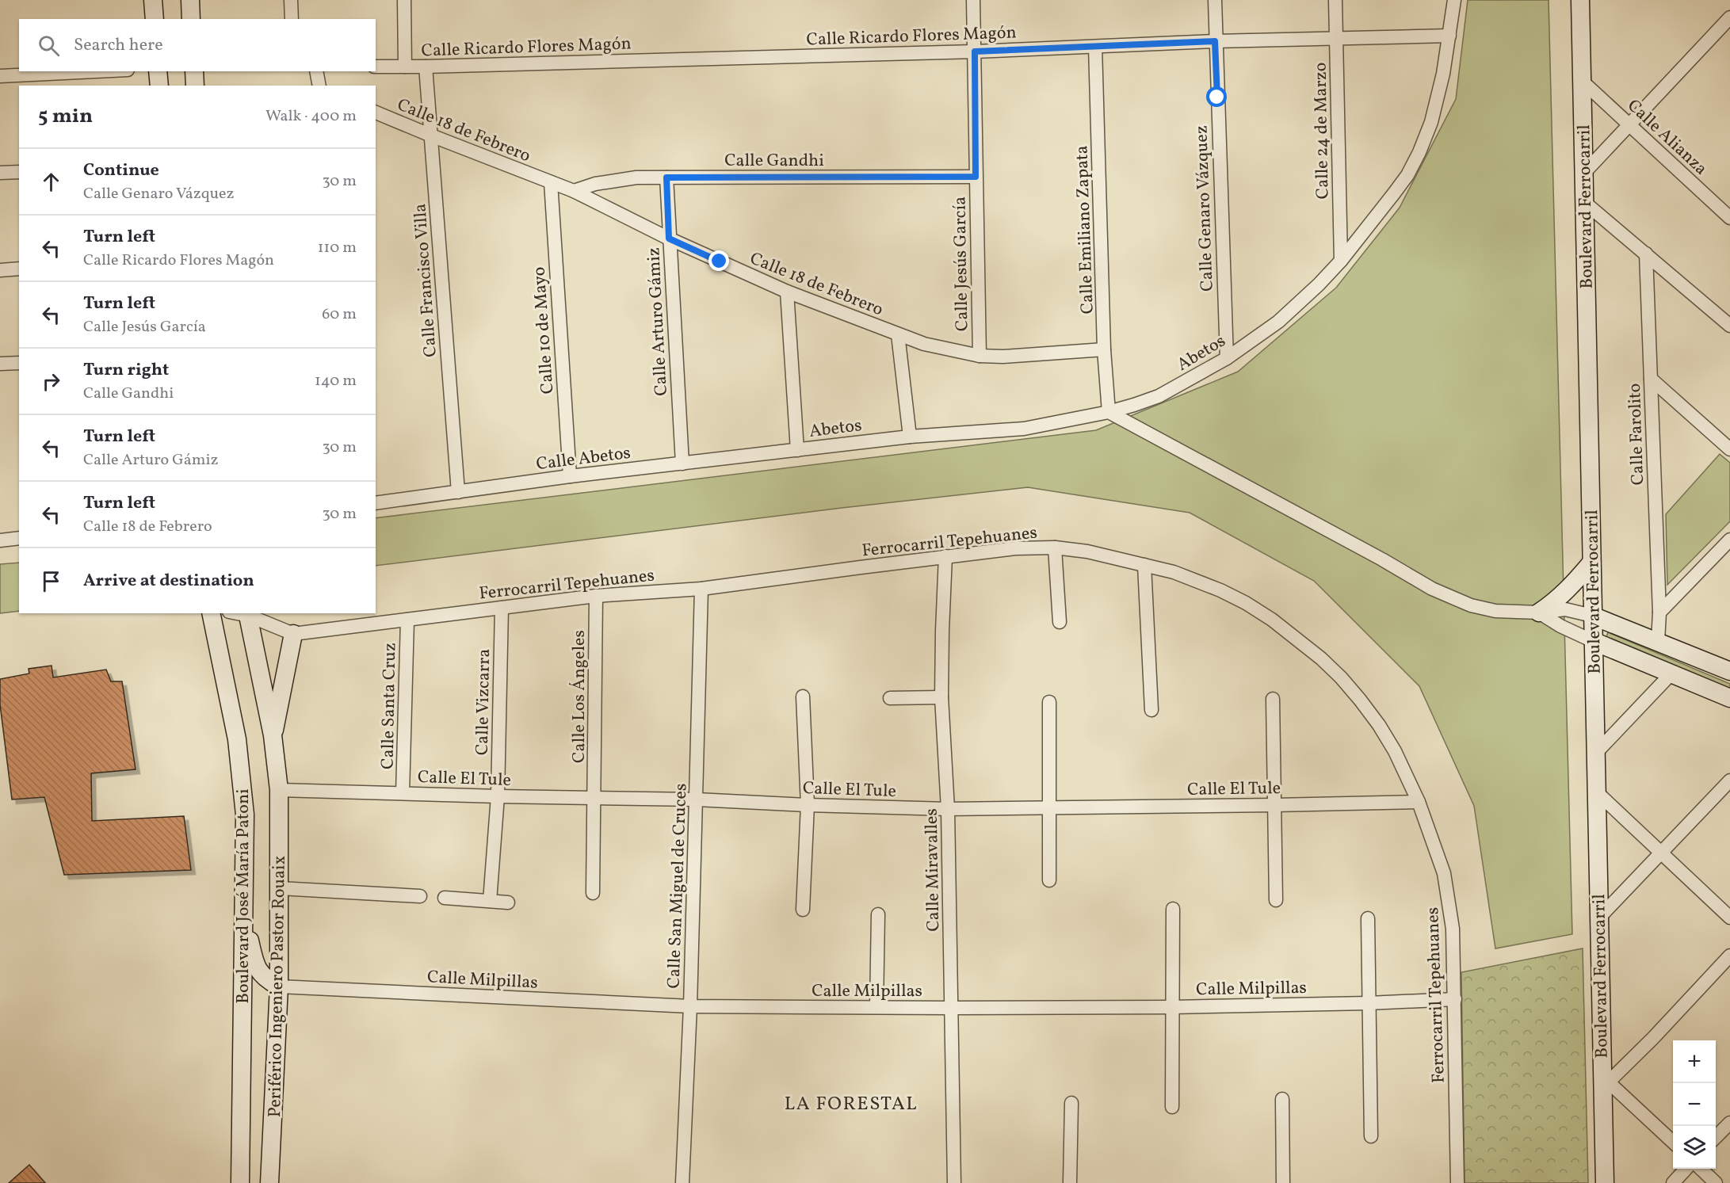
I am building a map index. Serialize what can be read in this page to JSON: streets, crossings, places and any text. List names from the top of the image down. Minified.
{"streets":{"main road":["Boulevard Ferrocarril","Boulevard José María Patoni","Periférico Ingeniero Pastor Rouaix"],"street":["Calle Ricardo Flores Magón","Calle 18 de Febrero","Calle 24 de Marzo","Calle Alianza","Calle Gandhi","Calle Genaro Vázquez","Calle Emiliano Zapata","Calle Jesús García","Calle Francisco Villa","Calle Arturo Gámiz","Calle 10 de Mayo","Abetos","Calle Farolito","Calle Abetos","Ferrocarril Tepehuanes","Calle Los Ángeles","Calle Vizcarra","Calle Santa Cruz","Calle El Tule","Calle Miravalles","Calle San Miguel de Cruces","Calle Milpillas"]},"crossings":[["Calle Ricardo Flores Magón","Calle 24 de Marzo"],["Calle Ricardo Flores Magón","Calle Genaro Vázquez"],["Calle Ricardo Flores Magón","Calle Emiliano Zapata"],["Calle Ricardo Flores Magón","Calle Jesús García"],["Calle Ricardo Flores Magón","Calle Francisco Villa"],["Calle Ricardo Flores Magón","Abetos"],["Calle 18 de Febrero","Calle Gandhi"],["Calle 18 de Febrero","Calle Emiliano Zapata"],["Calle 18 de Febrero","Calle Jesús García"],["Calle 18 de Febrero","Calle Francisco Villa"],["Calle 18 de Febrero","Calle Arturo Gámiz"],["Calle 18 de Febrero","Calle 10 de Mayo"],["Calle 24 de Marzo","Abetos"],["Calle Alianza","Boulevard Ferrocarril"],["Calle Gandhi","Calle Jesús García"],["Calle Gandhi","Calle Arturo Gámiz"],["Calle Genaro Vázquez","Abetos"],["Calle Emiliano Zapata","Abetos"],["Calle Francisco Villa","Calle Abetos"],["Calle Arturo Gámiz","Calle Abetos"],["Calle 10 de Mayo","Calle Abetos"],["Abetos","Calle Abetos"],["Ferrocarril Tepehuanes","Calle Los Ángeles"],["Ferrocarril Tepehuanes","Calle Vizcarra"],["Ferrocarril Tepehuanes","Calle Santa Cruz"],["Ferrocarril Tepehuanes","Calle El Tule"],["Ferrocarril Tepehuanes","Calle Miravalles"],["Ferrocarril Tepehuanes","Calle San Miguel de Cruces"],["Ferrocarril Tepehuanes","Boulevard José María Patoni"],["Ferrocarril Tepehuanes","Calle Milpillas"],["Calle Los Ángeles","Calle El Tule"],["Calle Vizcarra","Calle El Tule"],["Calle Santa Cruz","Calle El Tule"],["Calle El Tule","Calle Miravalles"],["Calle El Tule","Calle San Miguel de Cruces"],["Calle El Tule","Boulevard José María Patoni"],["Calle El Tule","Periférico Ingeniero Pastor Rouaix"],["Calle Miravalles","Calle Milpillas"],["Calle San Miguel de Cruces","Calle Milpillas"],["Boulevard José María Patoni","Periférico Ingeniero Pastor Rouaix"],["Calle Milpillas","Periférico Ingeniero Pastor Rouaix"]],"districts":["LA FORESTAL"],"page":{"search":"Search here","heading":["5 min","Walk · 400 m"],"list":[["Continue","Calle Genaro Vázquez","30 m"],["Turn left","Calle Ricardo Flores Magón","110 m"],["Turn left","Calle Jesús García","60 m"],["Turn right","Calle Gandhi","140 m"],["Turn left","Calle Arturo Gámiz","30 m"],["Turn left","Calle 18 de Febrero","30 m"],"Arrive at destination"],"map_buttons":["+","−"]}}
